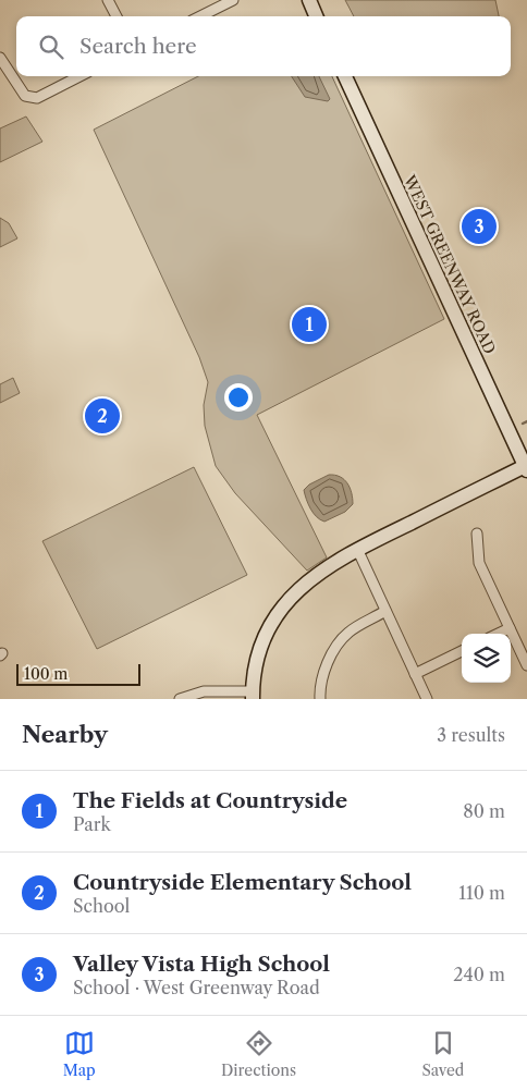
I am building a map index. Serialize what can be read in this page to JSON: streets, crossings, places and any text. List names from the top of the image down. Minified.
{"streets":{"main road":["WEST GREENWAY ROAD"]},"scale_bar":"100 m","page":{"search":"Search here","pins":["3","1","2"],"scale":"100 m","heading":["Nearby","3 results"],"list":[{"mark":"1","name":"The Fields at Countryside","note":"Park","value":"80 m"},{"mark":"2","name":"Countryside Elementary School","note":"School","value":"110 m"},{"mark":"3","name":"Valley Vista High School","note":"School · West Greenway Road","value":"240 m"}],"nav":["Map","Directions","Saved"]}}
